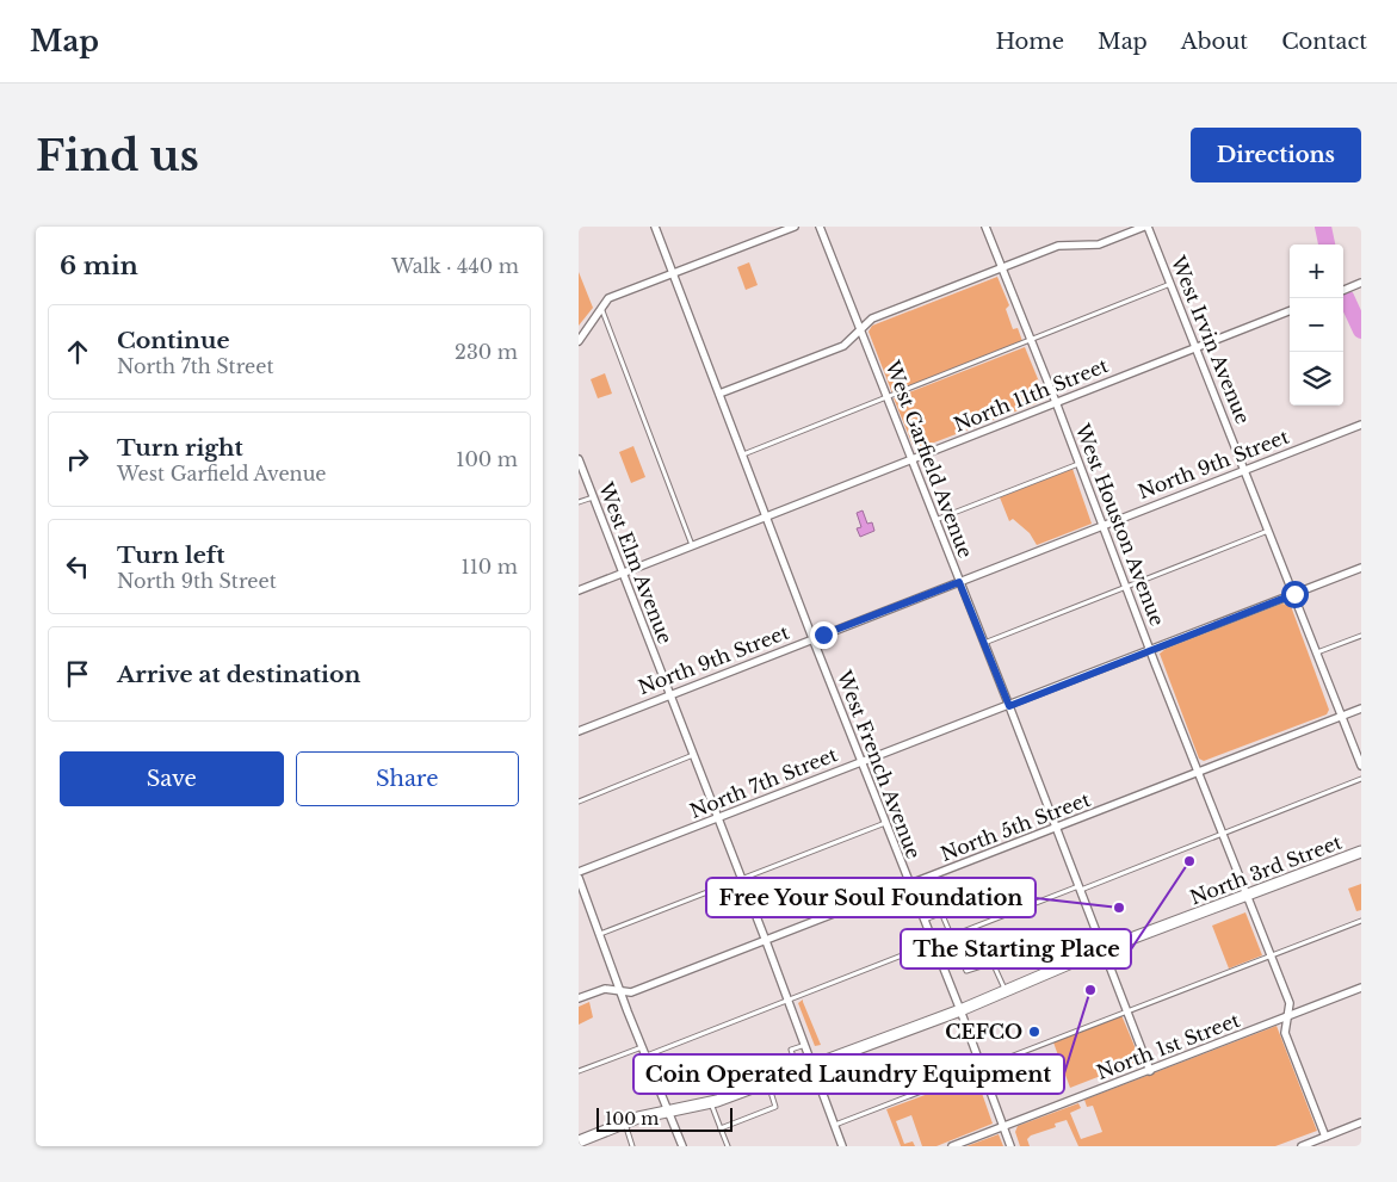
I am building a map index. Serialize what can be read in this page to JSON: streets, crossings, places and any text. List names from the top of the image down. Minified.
{"streets":{"main road":["North 3rd Street"],"street":["West Irvin Avenue","North 11th Street","West Garfield Avenue","North 9th Street","West Houston Avenue","West Elm Avenue","West French Avenue","North 7th Street","North 5th Street","North 1st Street"]},"crossings":[["West Irvin Avenue","North 11th Street"],["West Irvin Avenue","North 9th Street"],["West Irvin Avenue","North 7th Street"],["West Irvin Avenue","North 5th Street"],["North 11th Street","West Garfield Avenue"],["North 11th Street","West Houston Avenue"],["North 11th Street","West Elm Avenue"],["North 11th Street","West French Avenue"],["West Garfield Avenue","North 9th Street"],["West Garfield Avenue","North 7th Street"],["West Garfield Avenue","North 5th Street"],["West Garfield Avenue","North 3rd Street"],["West Garfield Avenue","North 1st Street"],["North 9th Street","West Houston Avenue"],["North 9th Street","West Elm Avenue"],["North 9th Street","West French Avenue"],["West Houston Avenue","North 7th Street"],["West Houston Avenue","North 5th Street"],["West Houston Avenue","North 3rd Street"],["West Houston Avenue","North 1st Street"],["West Elm Avenue","North 7th Street"],["West Elm Avenue","North 5th Street"],["West Elm Avenue","North 3rd Street"],["West French Avenue","North 7th Street"],["West French Avenue","North 5th Street"],["West French Avenue","North 3rd Street"],["West French Avenue","North 1st Street"]],"places":["The Starting Place","Free Your Soul Foundation","Coin Operated Laundry Equipment","CEFCO"],"scale_bar":"100 m","page":{"header":"Map","nav":["Home","Map","About","Contact"],"buttons":["Directions",["Save","Share"]],"title":"Find us","heading":["6 min","Walk · 440 m"],"map_buttons":["+","−"],"list":[["Continue","North 7th Street","230 m"],["Turn right","West Garfield Avenue","100 m"],["Turn left","North 9th Street","110 m"],"Arrive at destination"],"scale":"100 m"}}
